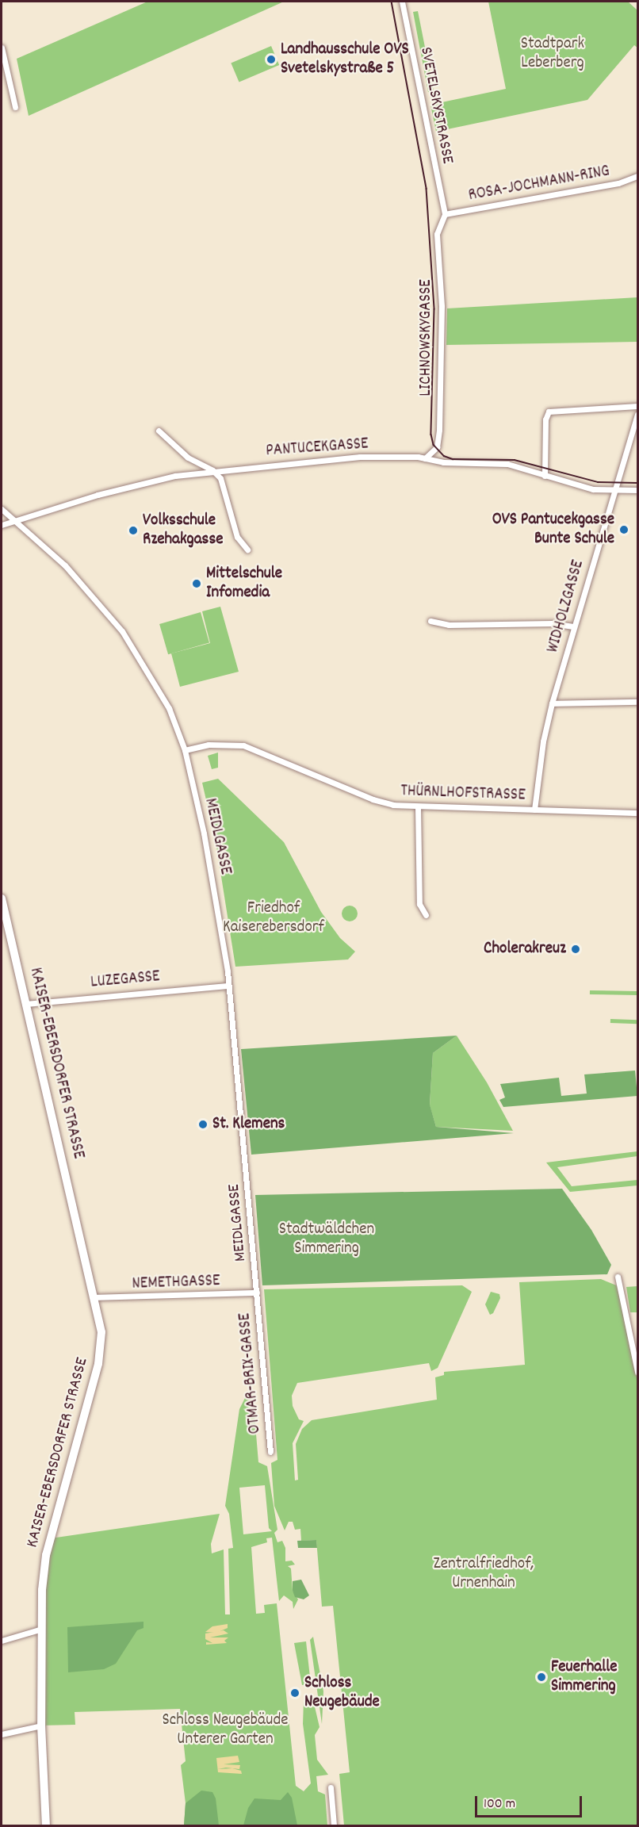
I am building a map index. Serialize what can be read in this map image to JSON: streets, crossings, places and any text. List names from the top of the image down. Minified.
{"streets":{"main road":["KAISER-EBERSDORFER STRASSE"],"street":["SVETELSKYSTRASSE","ROSA-JOCHMANN-RING","LICHNOWSKYGASSE","PANTUCEKGASSE","WIDHOLZGASSE","THÜRNLHOFSTRASSE","MEIDLGASSE","LUZEGASSE","NEMETHGASSE","OTMAR-BRIX-GASSE"]},"crossings":[["SVETELSKYSTRASSE","ROSA-JOCHMANN-RING"],["SVETELSKYSTRASSE","LICHNOWSKYGASSE"],["ROSA-JOCHMANN-RING","LICHNOWSKYGASSE"],["LICHNOWSKYGASSE","PANTUCEKGASSE"],["PANTUCEKGASSE","WIDHOLZGASSE"],["PANTUCEKGASSE","MEIDLGASSE"],["WIDHOLZGASSE","THÜRNLHOFSTRASSE"],["THÜRNLHOFSTRASSE","MEIDLGASSE"],["MEIDLGASSE","LUZEGASSE"],["MEIDLGASSE","NEMETHGASSE"],["MEIDLGASSE","OTMAR-BRIX-GASSE"],["LUZEGASSE","KAISER-EBERSDORFER STRASSE"],["KAISER-EBERSDORFER STRASSE","NEMETHGASSE"],["NEMETHGASSE","OTMAR-BRIX-GASSE"]],"parks":["Stadtpark Leberberg","Friedhof Kaiserebersdorf","Stadtwäldchen Simmering","Zentralfriedhof, Urnenhain","Schloss Neugebäude Unterer Garten"],"places":["Landhausschule OVS Svetelskystraße 5","OVS Pantucekgasse Bunte Schule","Volksschule Rzehakgasse","Mittelschule Infomedia","Cholerakreuz","St. Klemens","Feuerhalle Simmering","Schloss Neugebäude"],"scale_bar":"100 m"}
